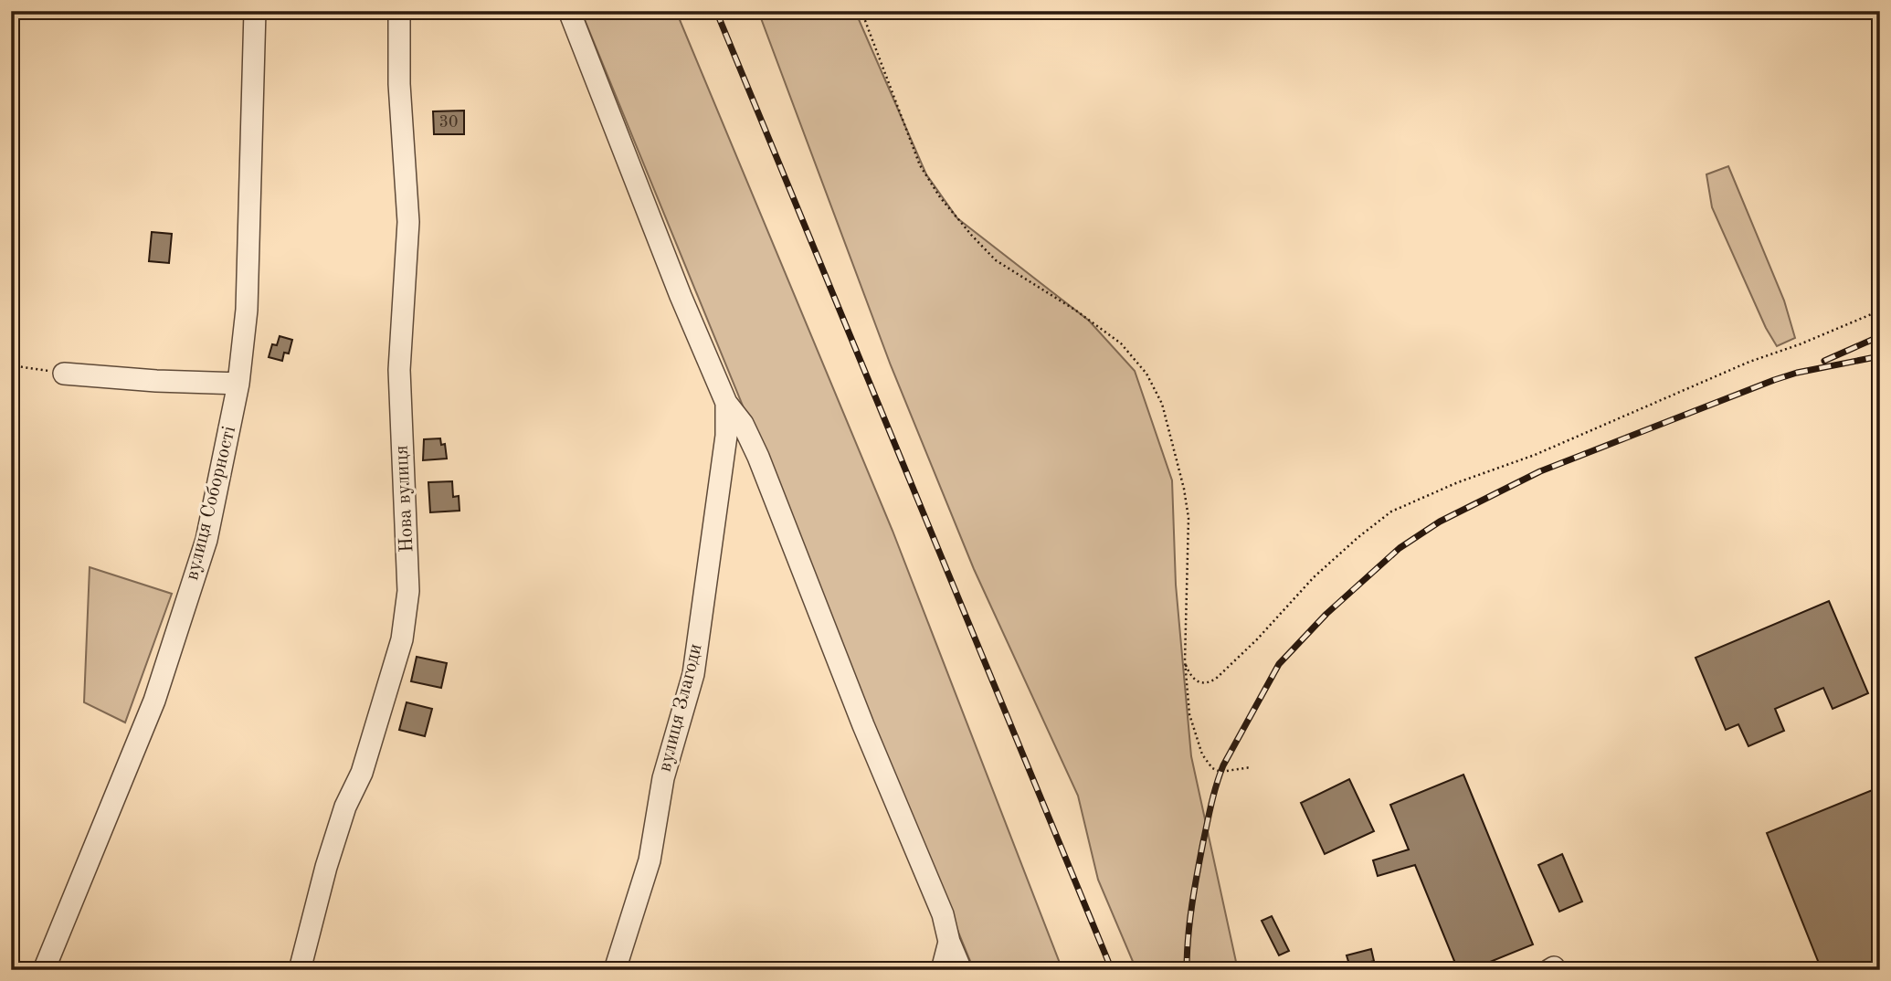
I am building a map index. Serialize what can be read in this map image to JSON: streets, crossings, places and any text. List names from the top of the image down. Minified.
{"streets":{"street":["Нова вулиця","вулиця Соборності","вулиця Злагоди"]},"house_numbers":["30"]}
